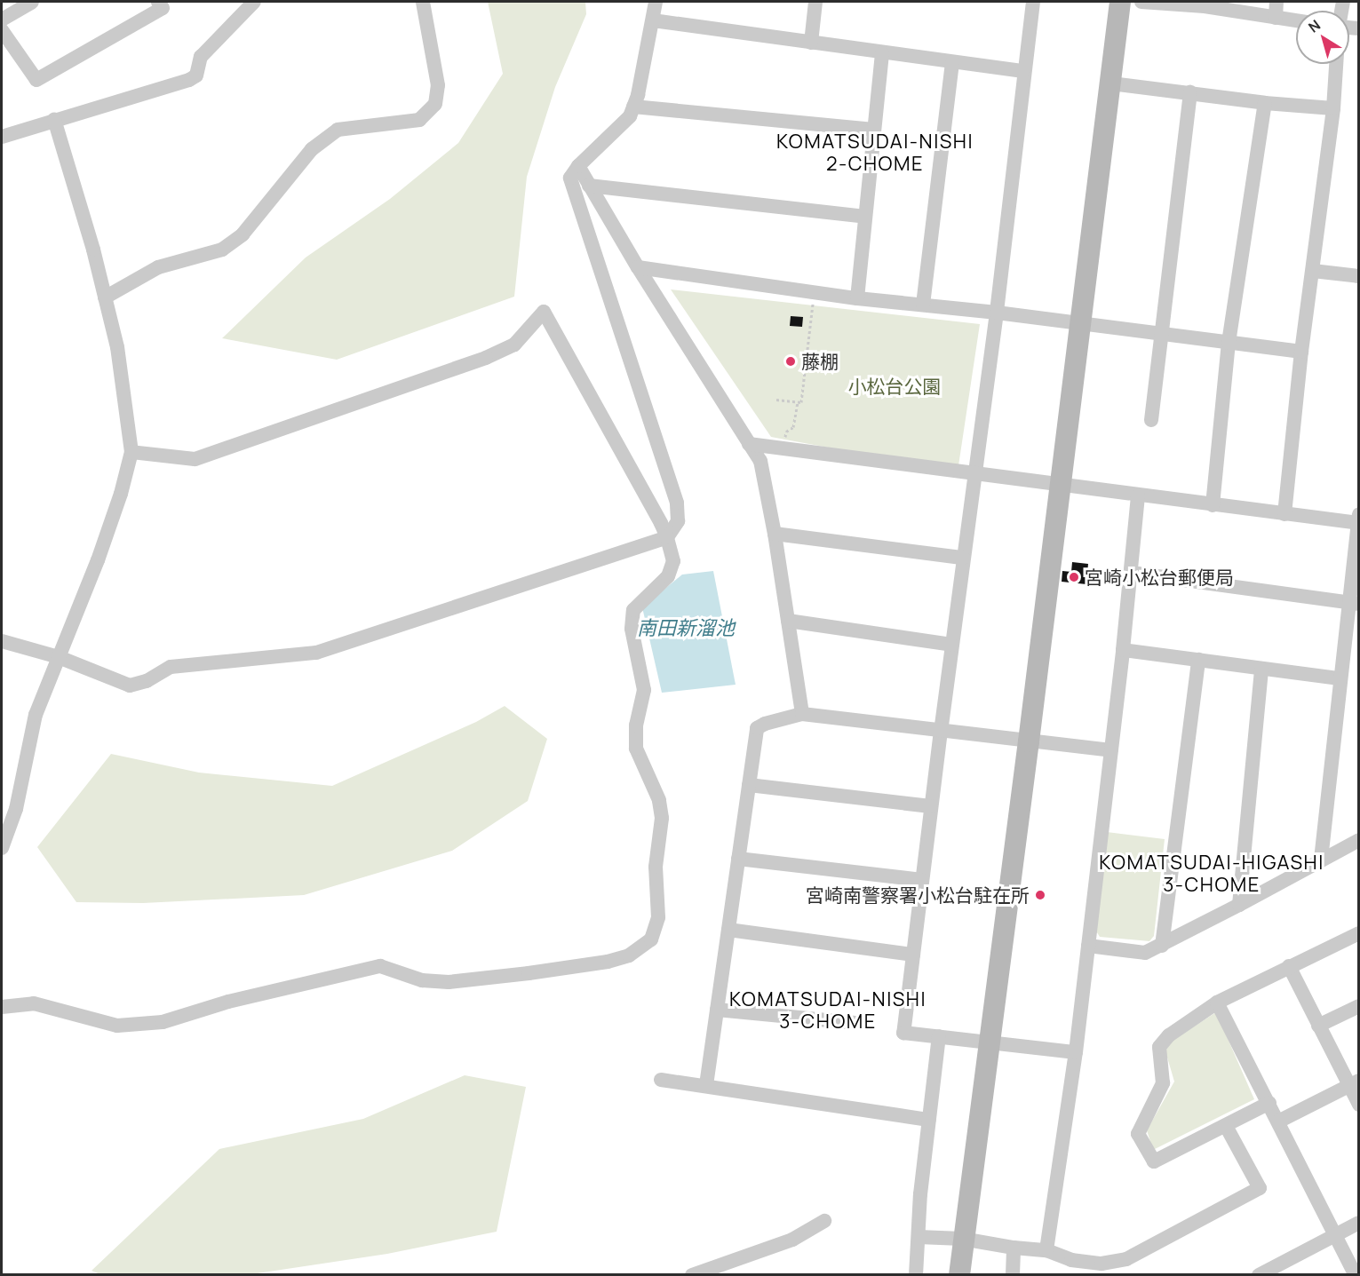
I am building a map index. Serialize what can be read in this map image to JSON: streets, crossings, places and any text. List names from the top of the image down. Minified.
{"districts":["KOMATSUDAI-NISHI 2-CHOME","KOMATSUDAI-HIGASHI 3-CHOME","KOMATSUDAI-NISHI 3-CHOME"],"water":["南田新溜池"],"parks":["小松台公園"],"places":["藤棚","宮崎小松台郵便局","宮崎南警察署小松台駐在所"],"north":"top left"}
